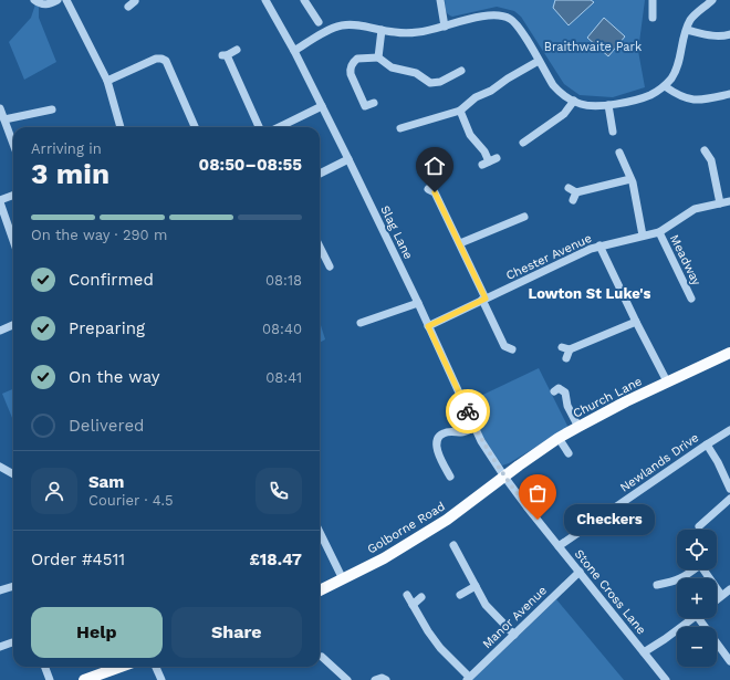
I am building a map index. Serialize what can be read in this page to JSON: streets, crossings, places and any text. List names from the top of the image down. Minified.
{"streets":{"main road":["Church Lane","Golborne Road"],"street":["Slag Lane","Chester Avenue","Meadway","Newlands Drive","Stone Cross Lane","Manor Avenue"]},"crossings":[["Slag Lane","Chester Avenue"],["Slag Lane","Church Lane"],["Slag Lane","Golborne Road"],["Slag Lane","Stone Cross Lane"],["Chester Avenue","Meadway"],["Church Lane","Golborne Road"],["Church Lane","Stone Cross Lane"],["Newlands Drive","Stone Cross Lane"],["Golborne Road","Stone Cross Lane"],["Stone Cross Lane","Manor Avenue"]],"districts":["Lowton St Luke's"],"parks":["Braithwaite Park"],"places":["Checkers"],"page":{"heading":["3 min","Arriving in","08:50–08:55"],"panel":["Sam","Courier · 4.5","Order #4511","£18.47"],"bar":"On the way · 290 m","list":[["Confirmed","08:18"],["Preparing","08:40"],["On the way","08:41"],"Delivered"],"bubble":"Checkers","map_buttons":["+","−"],"buttons":["Help","Share"]}}
